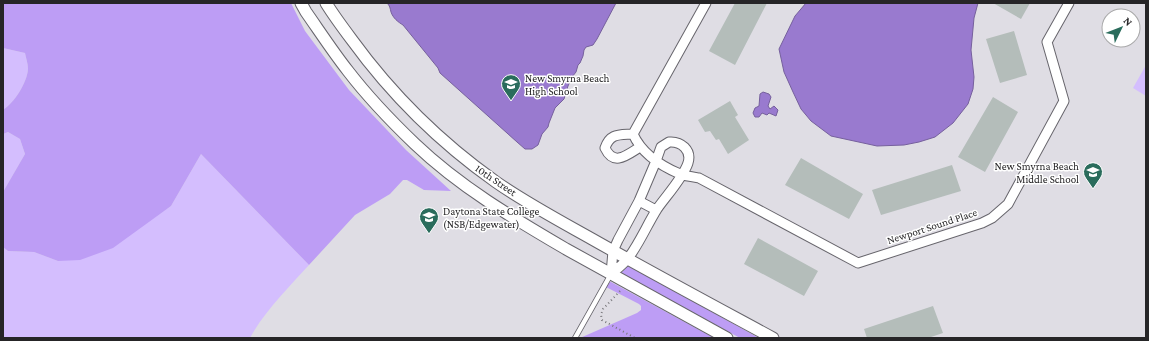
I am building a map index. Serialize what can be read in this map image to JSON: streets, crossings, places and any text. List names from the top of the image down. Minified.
{"streets":{"street":["10th Street","Newport Sound Place"]},"places":{"school or university":["New Smyrna Beach High School","New Smyrna Beach Middle School","Daytona State College (NSB/Edgewater)"]},"north":"top right"}
